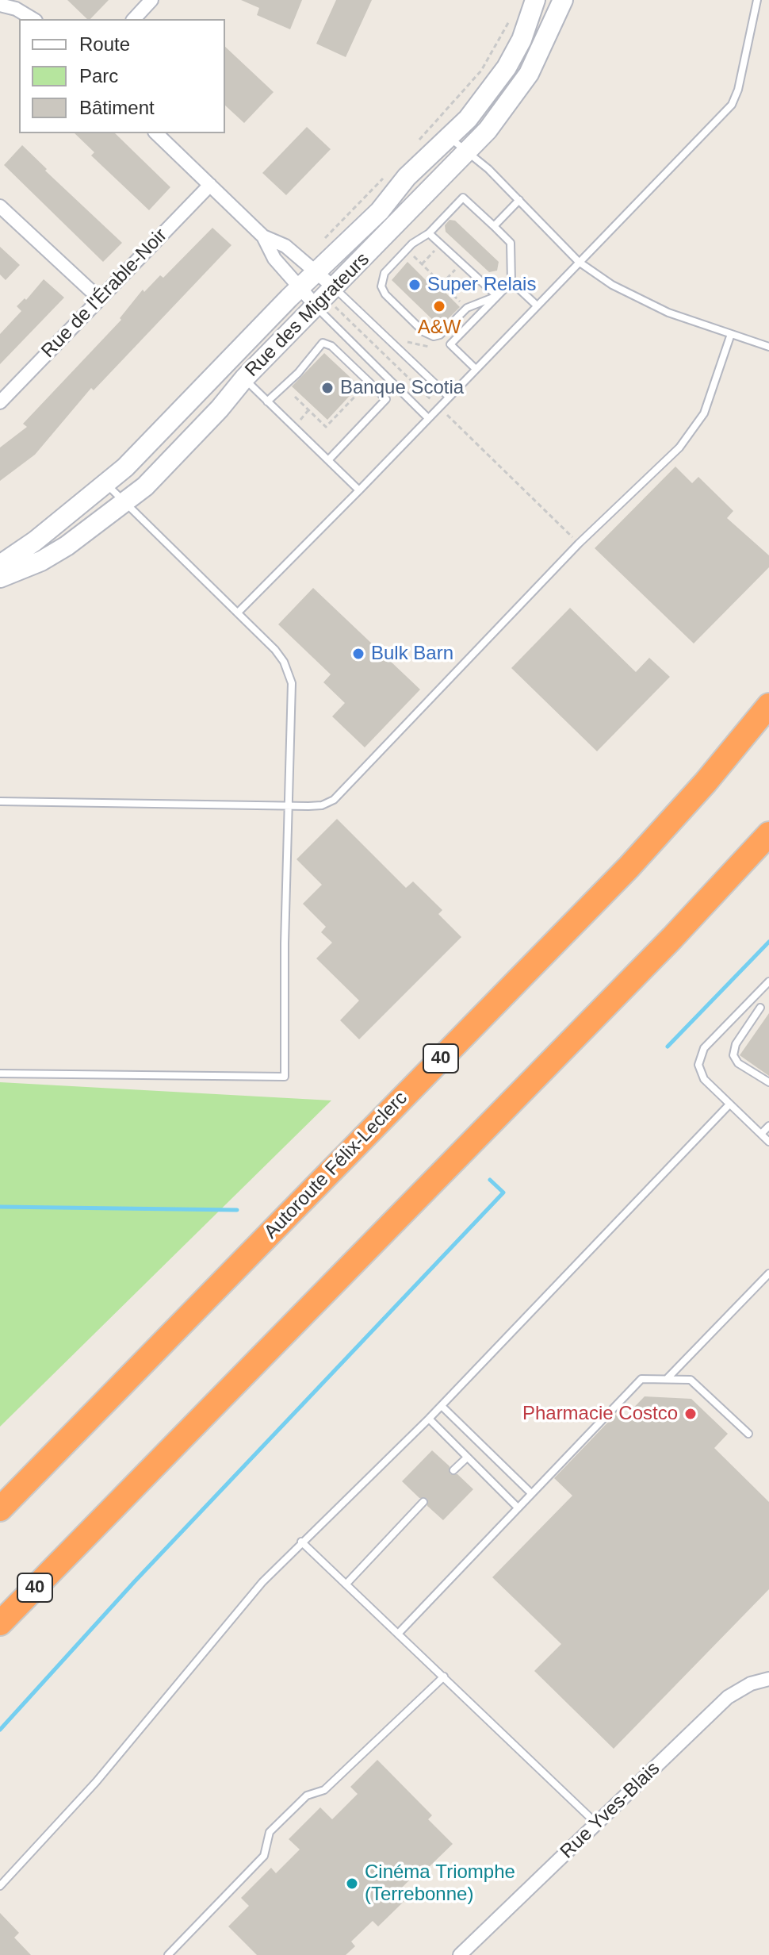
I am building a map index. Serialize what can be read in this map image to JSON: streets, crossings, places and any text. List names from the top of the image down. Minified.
{"streets":{"highway":["40","Autoroute Félix-Leclerc"],"street":["Rue de l'Érable-Noir","Rue des Migrateurs","Rue Yves-Blais"]},"places":["Super Relais","A&W","Banque Scotia","Bulk Barn","Pharmacie Costco","Cinéma Triomphe (Terrebonne)"],"legend":["Route","Parc","Bâtiment"]}
